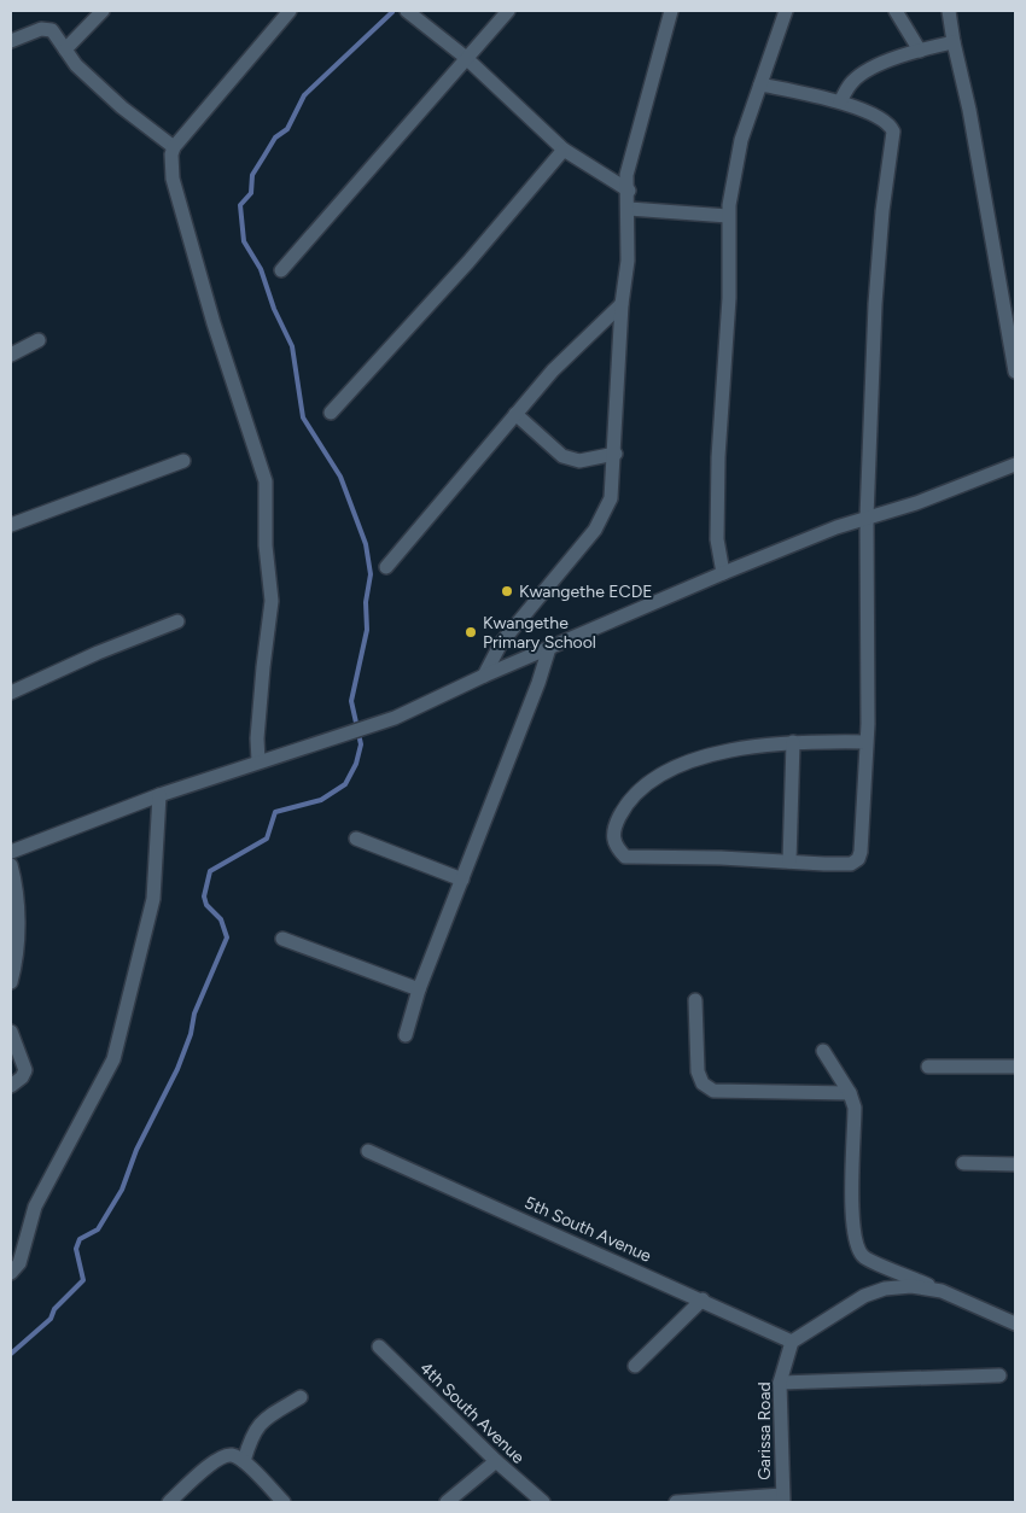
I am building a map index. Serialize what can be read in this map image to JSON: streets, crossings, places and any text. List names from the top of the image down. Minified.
{"streets":{"street":["5th South Avenue","4th South Avenue","Garissa Road"]},"crossings":[["5th South Avenue","Garissa Road"]],"places":["Kwangethe ECDE","Kwangethe Primary School"]}
